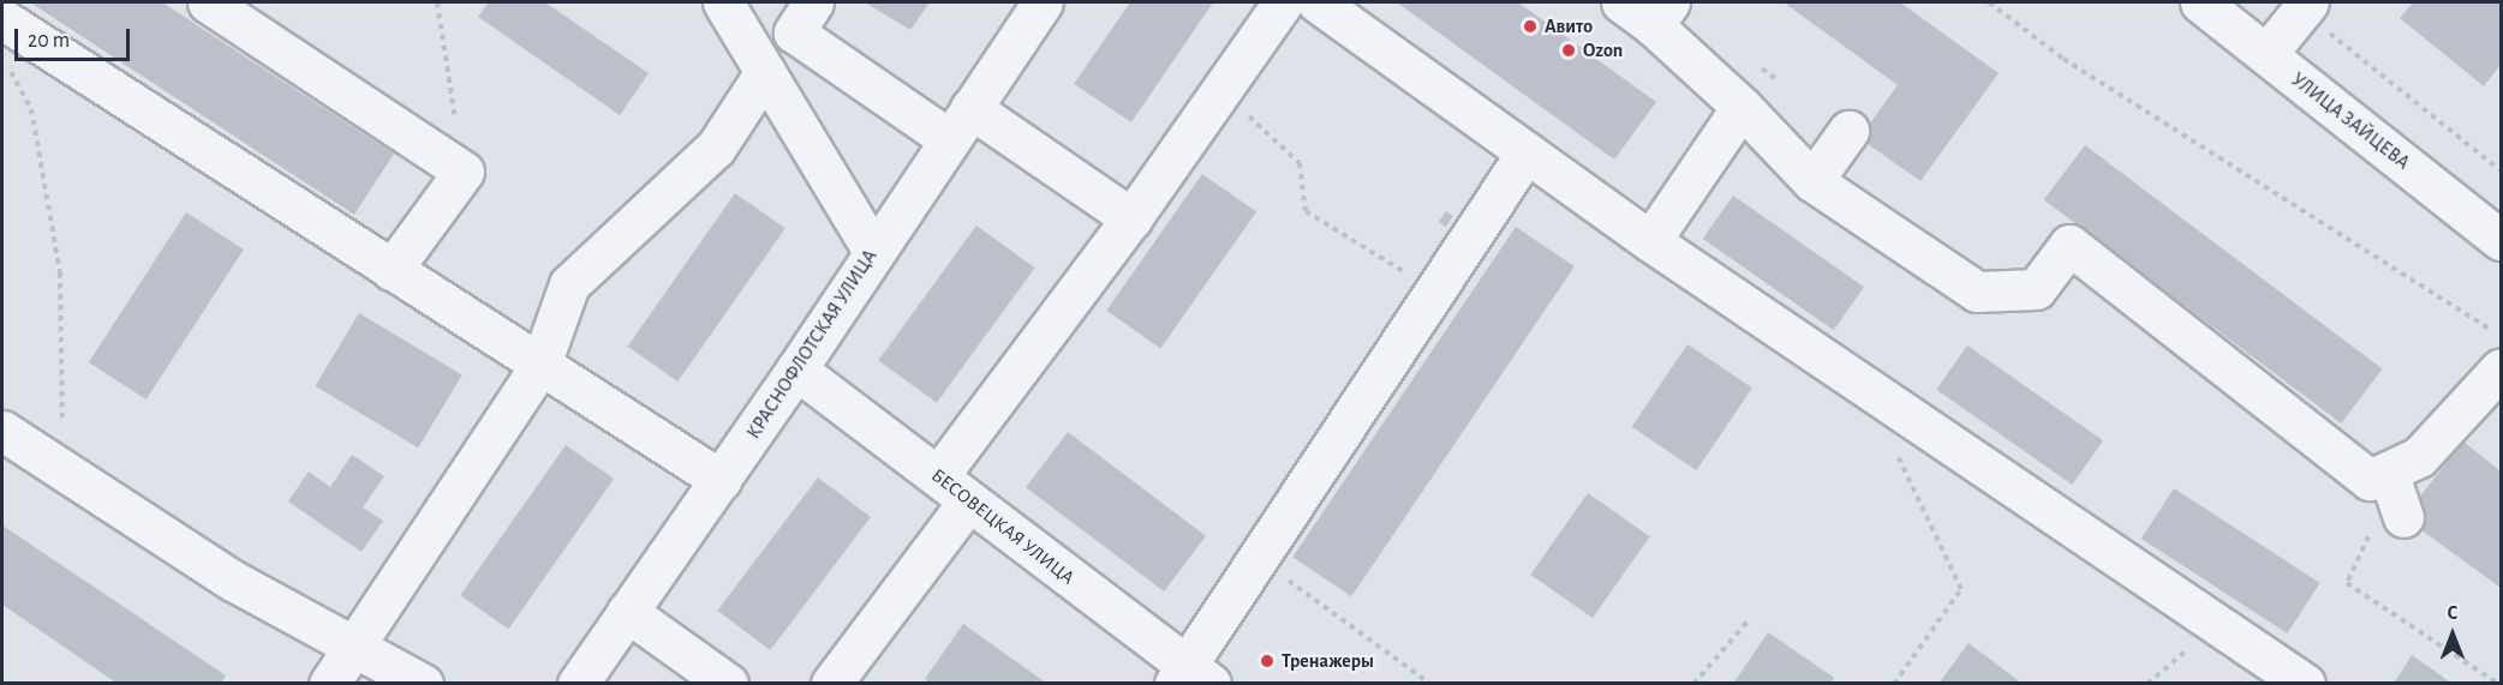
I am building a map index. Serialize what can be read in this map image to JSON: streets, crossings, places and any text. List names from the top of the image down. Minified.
{"streets":{"street":["УЛИЦА ЗАЙЦЕВА","КРАСНОФЛОТСКАЯ УЛИЦА","БЕСОВЕЦКАЯ УЛИЦА"]},"crossings":[["КРАСНОФЛОТСКАЯ УЛИЦА","БЕСОВЕЦКАЯ УЛИЦА"]],"places":["Авито","Ozon","Тренажеры"],"scale_bar":"20 m","north":"top"}
